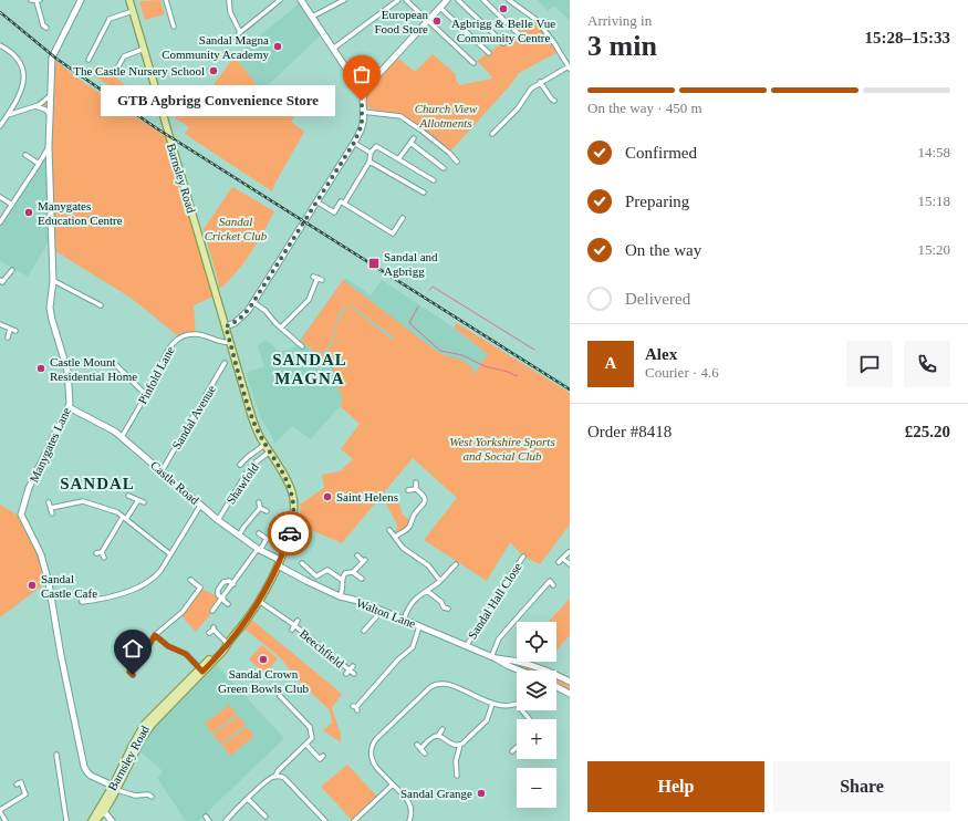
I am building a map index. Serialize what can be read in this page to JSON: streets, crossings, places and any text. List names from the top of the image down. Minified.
{"streets":{"main road":["Barnsley Road"],"street":["Pinfold Lane","Sandal Avenue","Manygates Lane","Castle Road","Shawfold","Sandal Hall Close","Walton Lane","Beechfield"]},"crossings":[["Barnsley Road","Pinfold Lane"],["Barnsley Road","Manygates Lane"],["Barnsley Road","Castle Road"],["Barnsley Road","Shawfold"],["Barnsley Road","Walton Lane"],["Barnsley Road","Beechfield"],["Pinfold Lane","Castle Road"],["Sandal Avenue","Castle Road"],["Manygates Lane","Castle Road"],["Castle Road","Shawfold"],["Castle Road","Walton Lane"],["Sandal Hall Close","Walton Lane"]],"districts":["SANDAL MAGNA","SANDAL"],"parks":["Church View Allotments","Sandal Cricket Club","West Yorkshire Sports and Social Club"],"places":{"other":["Agbrigg & Belle Vue Community Centre","European Food Store","Sandal Magna Community Academy","The Castle Nursery School","GTB Agbrigg Convenience Store","Manygates Education Centre","Castle Mount Residential Home","Saint Helens","Sandal Castle Cafe","Sandal Crown Green Bowls Club","Sandal Grange"],"transit":["Sandal and Agbrigg"]},"page":{"heading":["3 min","Arriving in","15:28–15:33"],"panel":["Alex","Courier · 4.6","Order #8418","£25.20"],"bar":"On the way · 450 m","bubble":"GTB Agbrigg Convenience Store","list":[["Confirmed","14:58"],["Preparing","15:18"],["On the way","15:20"],"Delivered"],"round":"A","map_buttons":["+","−"],"buttons":["Help","Share"]}}
